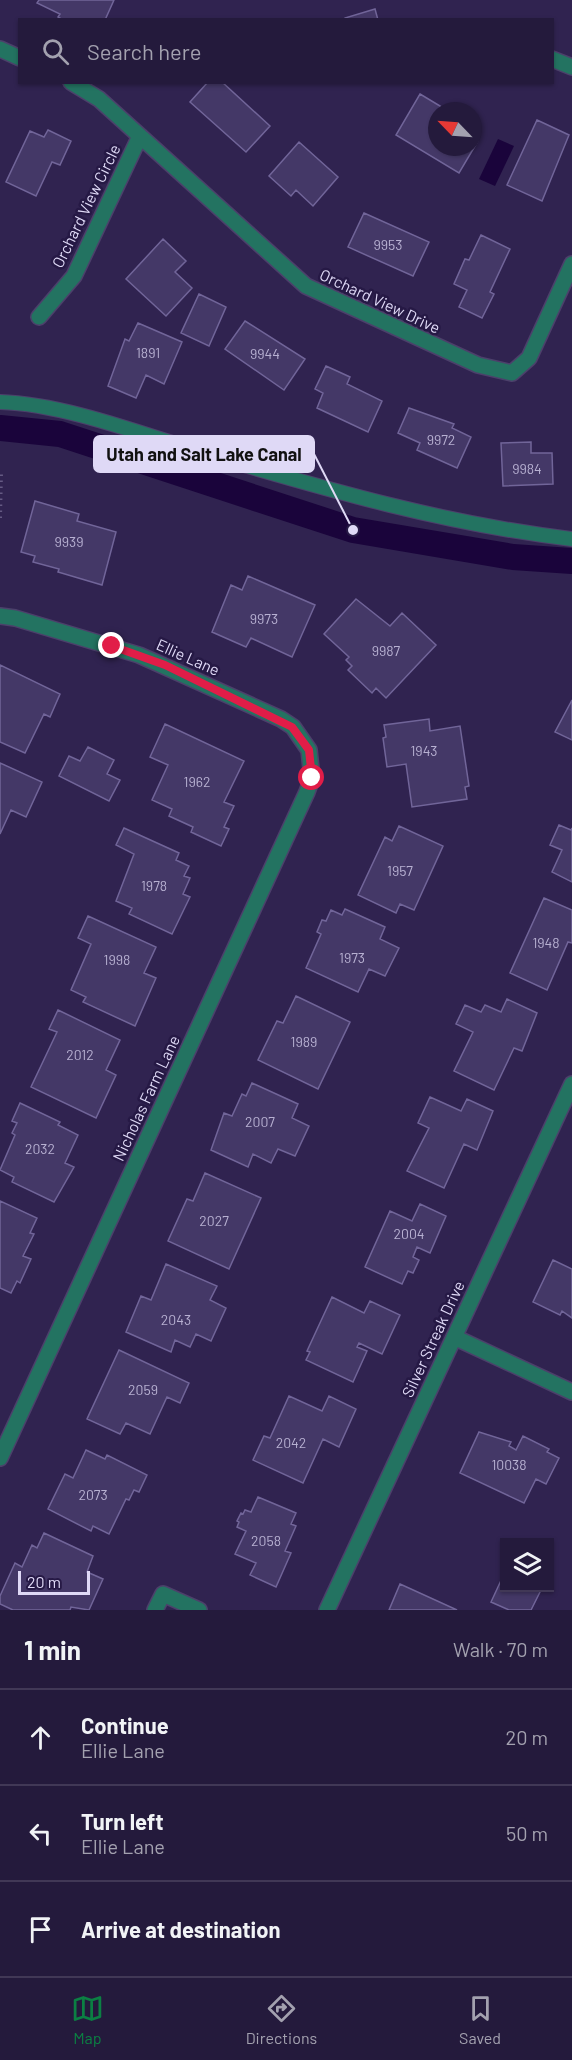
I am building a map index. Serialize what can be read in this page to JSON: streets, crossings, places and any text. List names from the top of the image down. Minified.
{"streets":{"street":["Orchard View Circle","Orchard View Drive","Ellie Lane","Nicholas Farm Lane","Silver Streak Drive"]},"crossings":[["Orchard View Circle","Orchard View Drive"],["Ellie Lane","Nicholas Farm Lane"]],"places":["Utah and Salt Lake Canal"],"house_numbers":["9953","1891","9944","9972","9984","9939","9973","9987","1943","1962","1957","1978","1948","1973","1998","1989","2012","2007","2032","2027","2004","2043","2059","2042","10038","2073","2058"],"scale_bar":"20 m","north":"top left","page":{"search":"Search here","scale":"20 m","heading":["1 min","Walk · 70 m"],"list":[["Continue","Ellie Lane","20 m"],["Turn left","Ellie Lane","50 m"],"Arrive at destination"],"nav":["Map","Directions","Saved"]}}
